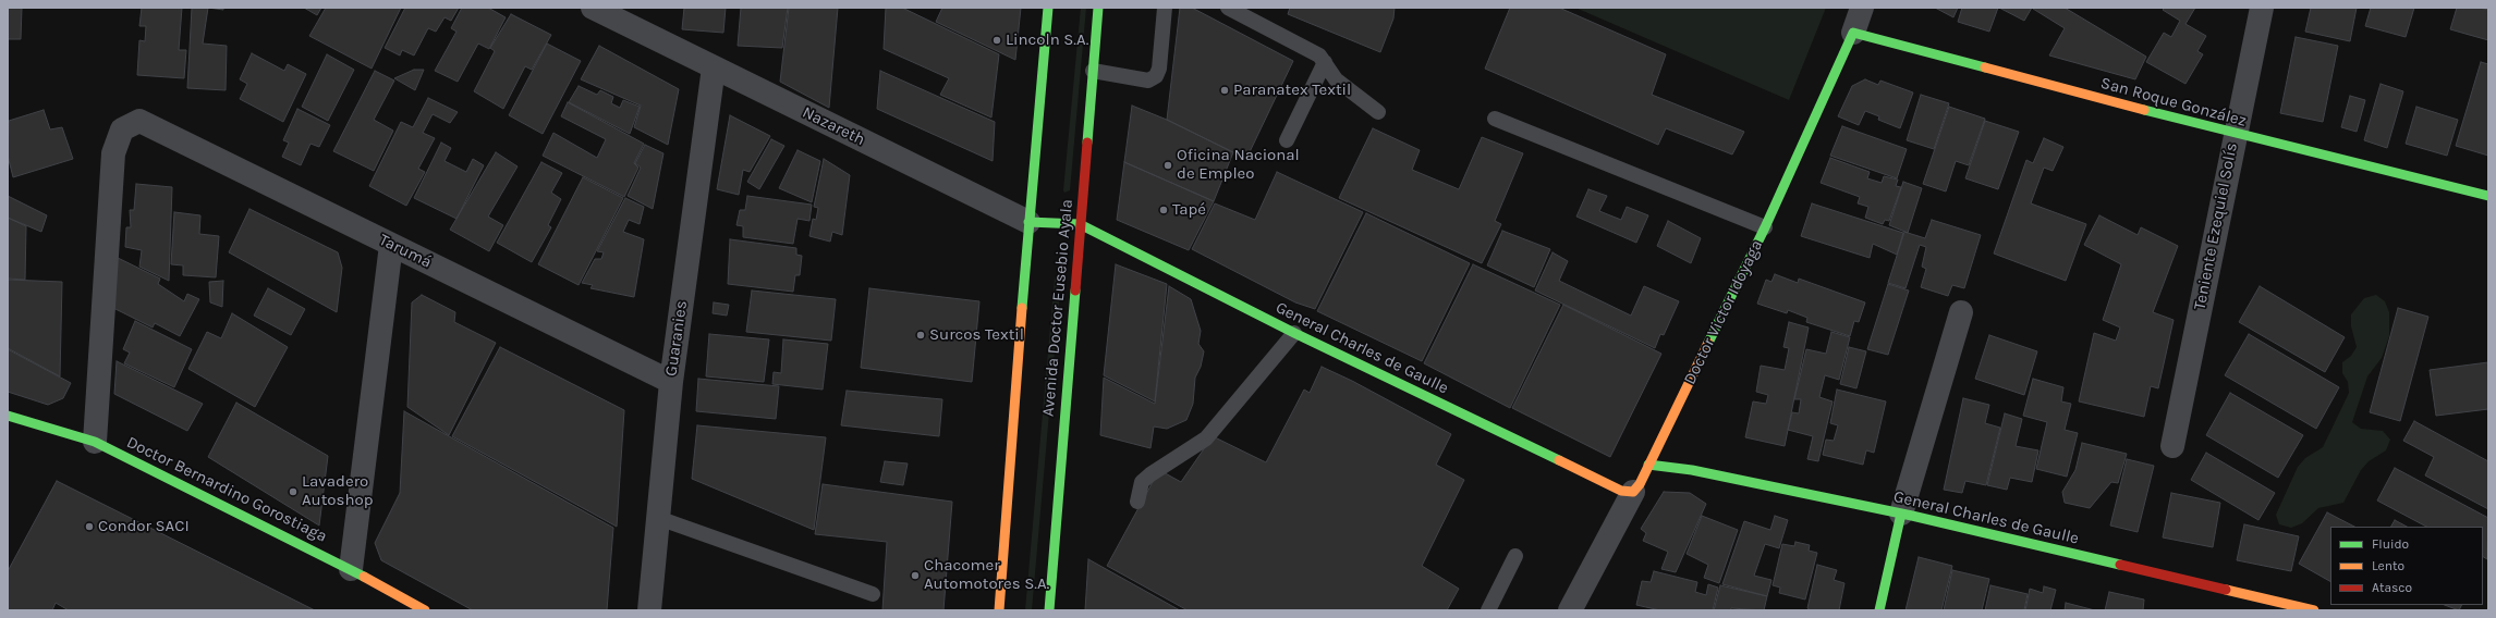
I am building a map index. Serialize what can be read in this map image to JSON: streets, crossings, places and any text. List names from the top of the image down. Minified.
{"streets":{"main road":["San Roque González","Nazareth","Avenida Doctor Eusebio Ayala","Doctor Victor Idoyaga","General Charles de Gaulle","Doctor Bernardino Gorostiaga"],"street":["Teniente Ezequiel Solís","Tarumá","Guaranies"]},"crossings":[["San Roque González","Teniente Ezequiel Solís"],["San Roque González","Doctor Victor Idoyaga"],["Nazareth","Avenida Doctor Eusebio Ayala"],["Nazareth","Guaranies"],["Nazareth","General Charles de Gaulle"],["Tarumá","Guaranies"],["Tarumá","Doctor Bernardino Gorostiaga"],["Avenida Doctor Eusebio Ayala","General Charles de Gaulle"],["Doctor Victor Idoyaga","General Charles de Gaulle"]],"places":["Lincoln S.A.","Paranatex Textil","Oficina Nacional de Empleo","Tapé","Surcos Textil","Lavadero Autoshop","Condor SACI","Chacomer Automotores S.A."],"legend":["Fluido","Lento","Atasco"]}
